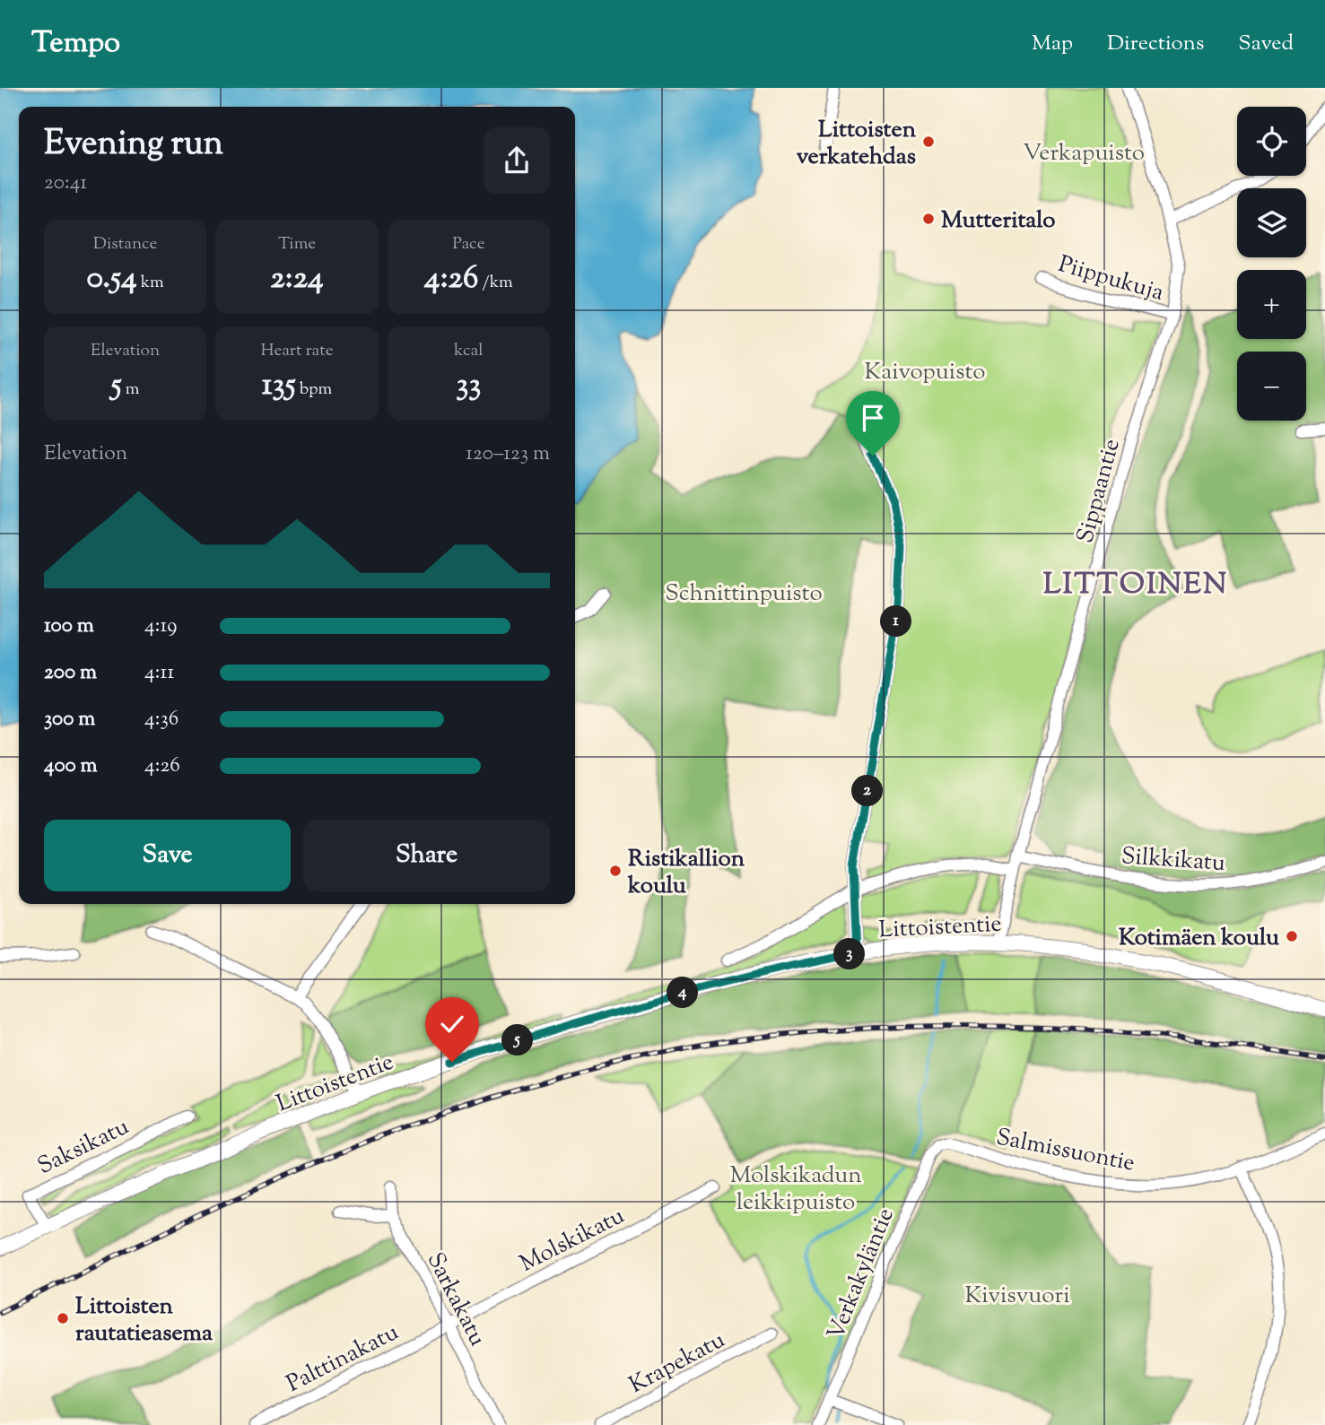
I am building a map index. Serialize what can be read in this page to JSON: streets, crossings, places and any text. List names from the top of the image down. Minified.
{"streets":{"street":["Piippukuja","Sippaantie","Silkkikatu","Littoistentie","Saksikatu","Salmissuontie","Molskikatu","Verkakyläntie","Sarkakatu","Palttinakatu","Krapekatu"]},"crossings":[["Piippukuja","Sippaantie"],["Sippaantie","Silkkikatu"],["Sippaantie","Littoistentie"],["Littoistentie","Saksikatu"],["Salmissuontie","Verkakyläntie"],["Molskikatu","Sarkakatu"],["Molskikatu","Palttinakatu"],["Sarkakatu","Palttinakatu"]],"districts":["LITTOINEN"],"parks":["Verkapuisto","Kaivopuisto","Schnittinpuisto","Molskikadun leikkipuisto","Kivisvuori"],"places":["Littoisten verkatehdas","Mutteritalo","Ristikallion koulu","Kotimäen koulu","Littoisten rautatieasema"],"page":{"header":"Tempo","nav":["Map","Directions","Saved"],"map_buttons":["+","−"],"heading":["Evening run","20:41"],"stats":[["Distance","0.54 km"],["Time","2:24"],["Pace","4:26 /km"],["Elevation","5 m"],["Heart rate","135 bpm"],["kcal","33"]],"chart":["Elevation","120–123 m"],"list":[{"name":"100 m","note":"4:19"},{"name":"200 m","note":"4:11"},{"name":"300 m","note":"4:36"},{"name":"400 m","note":"4:26"}],"pins":["1","2","3","4","5"],"buttons":["Save","Share"]}}
